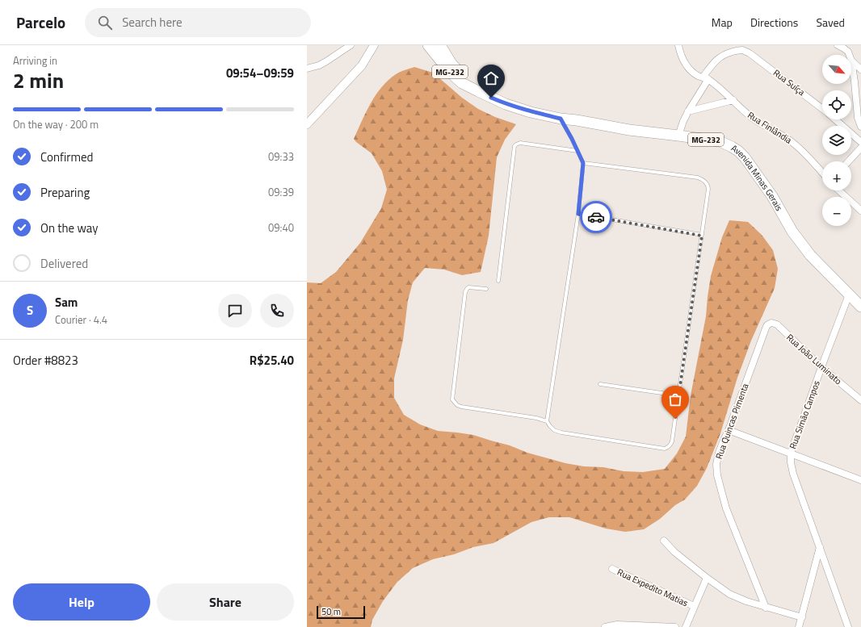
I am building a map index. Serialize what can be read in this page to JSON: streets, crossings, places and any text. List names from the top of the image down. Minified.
{"streets":{"main road":["MG-232","Avenida Minas Gerais"],"street":["Rua Suíça","Rua Finlândia","Rua João Luminato","Rua Simão Campos","Rua Quincas Pimenta","Rua Expedito Matias"]},"crossings":[["MG-232","Avenida Minas Gerais"],["Rua Suíça","Rua Finlândia"],["Avenida Minas Gerais","Rua Simão Campos"],["Rua João Luminato","Rua Simão Campos"],["Rua João Luminato","Rua Quincas Pimenta"]],"scale_bar":"50 m","north":"bottom right","page":{"header":"Parcelo","search":"Search here","nav":["Map","Directions","Saved"],"heading":["2 min","Arriving in","09:54–09:59"],"panel":["Sam","Courier · 4.4","Order #8823","R$25.40"],"map_buttons":["+","−"],"bar":"On the way · 200 m","list":[["Confirmed","09:33"],["Preparing","09:39"],["On the way","09:40"],"Delivered"],"round":"S","buttons":["Help","Share"],"scale":"50 m"}}
